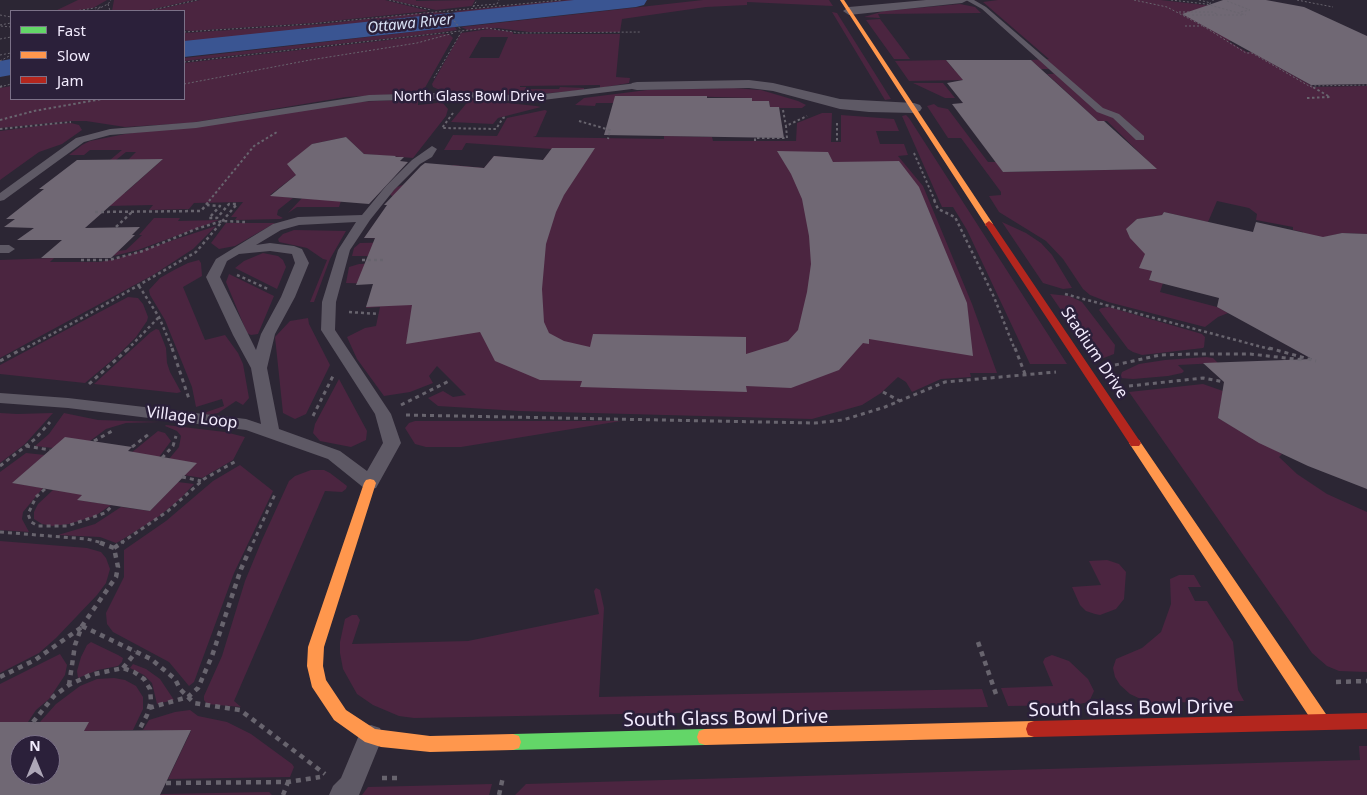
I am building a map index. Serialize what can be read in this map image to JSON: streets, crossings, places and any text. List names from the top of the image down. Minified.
{"streets":{"street":["North Glass Bowl Drive","Stadium Drive","South Glass Bowl Drive"],"lane":["Village Loop"]},"crossings":[["North Glass Bowl Drive","Stadium Drive"],["Stadium Drive","South Glass Bowl Drive"],["Village Loop","South Glass Bowl Drive"]],"water":["Ottawa River"],"legend":["Fast","Slow","Jam"],"north":"top"}
